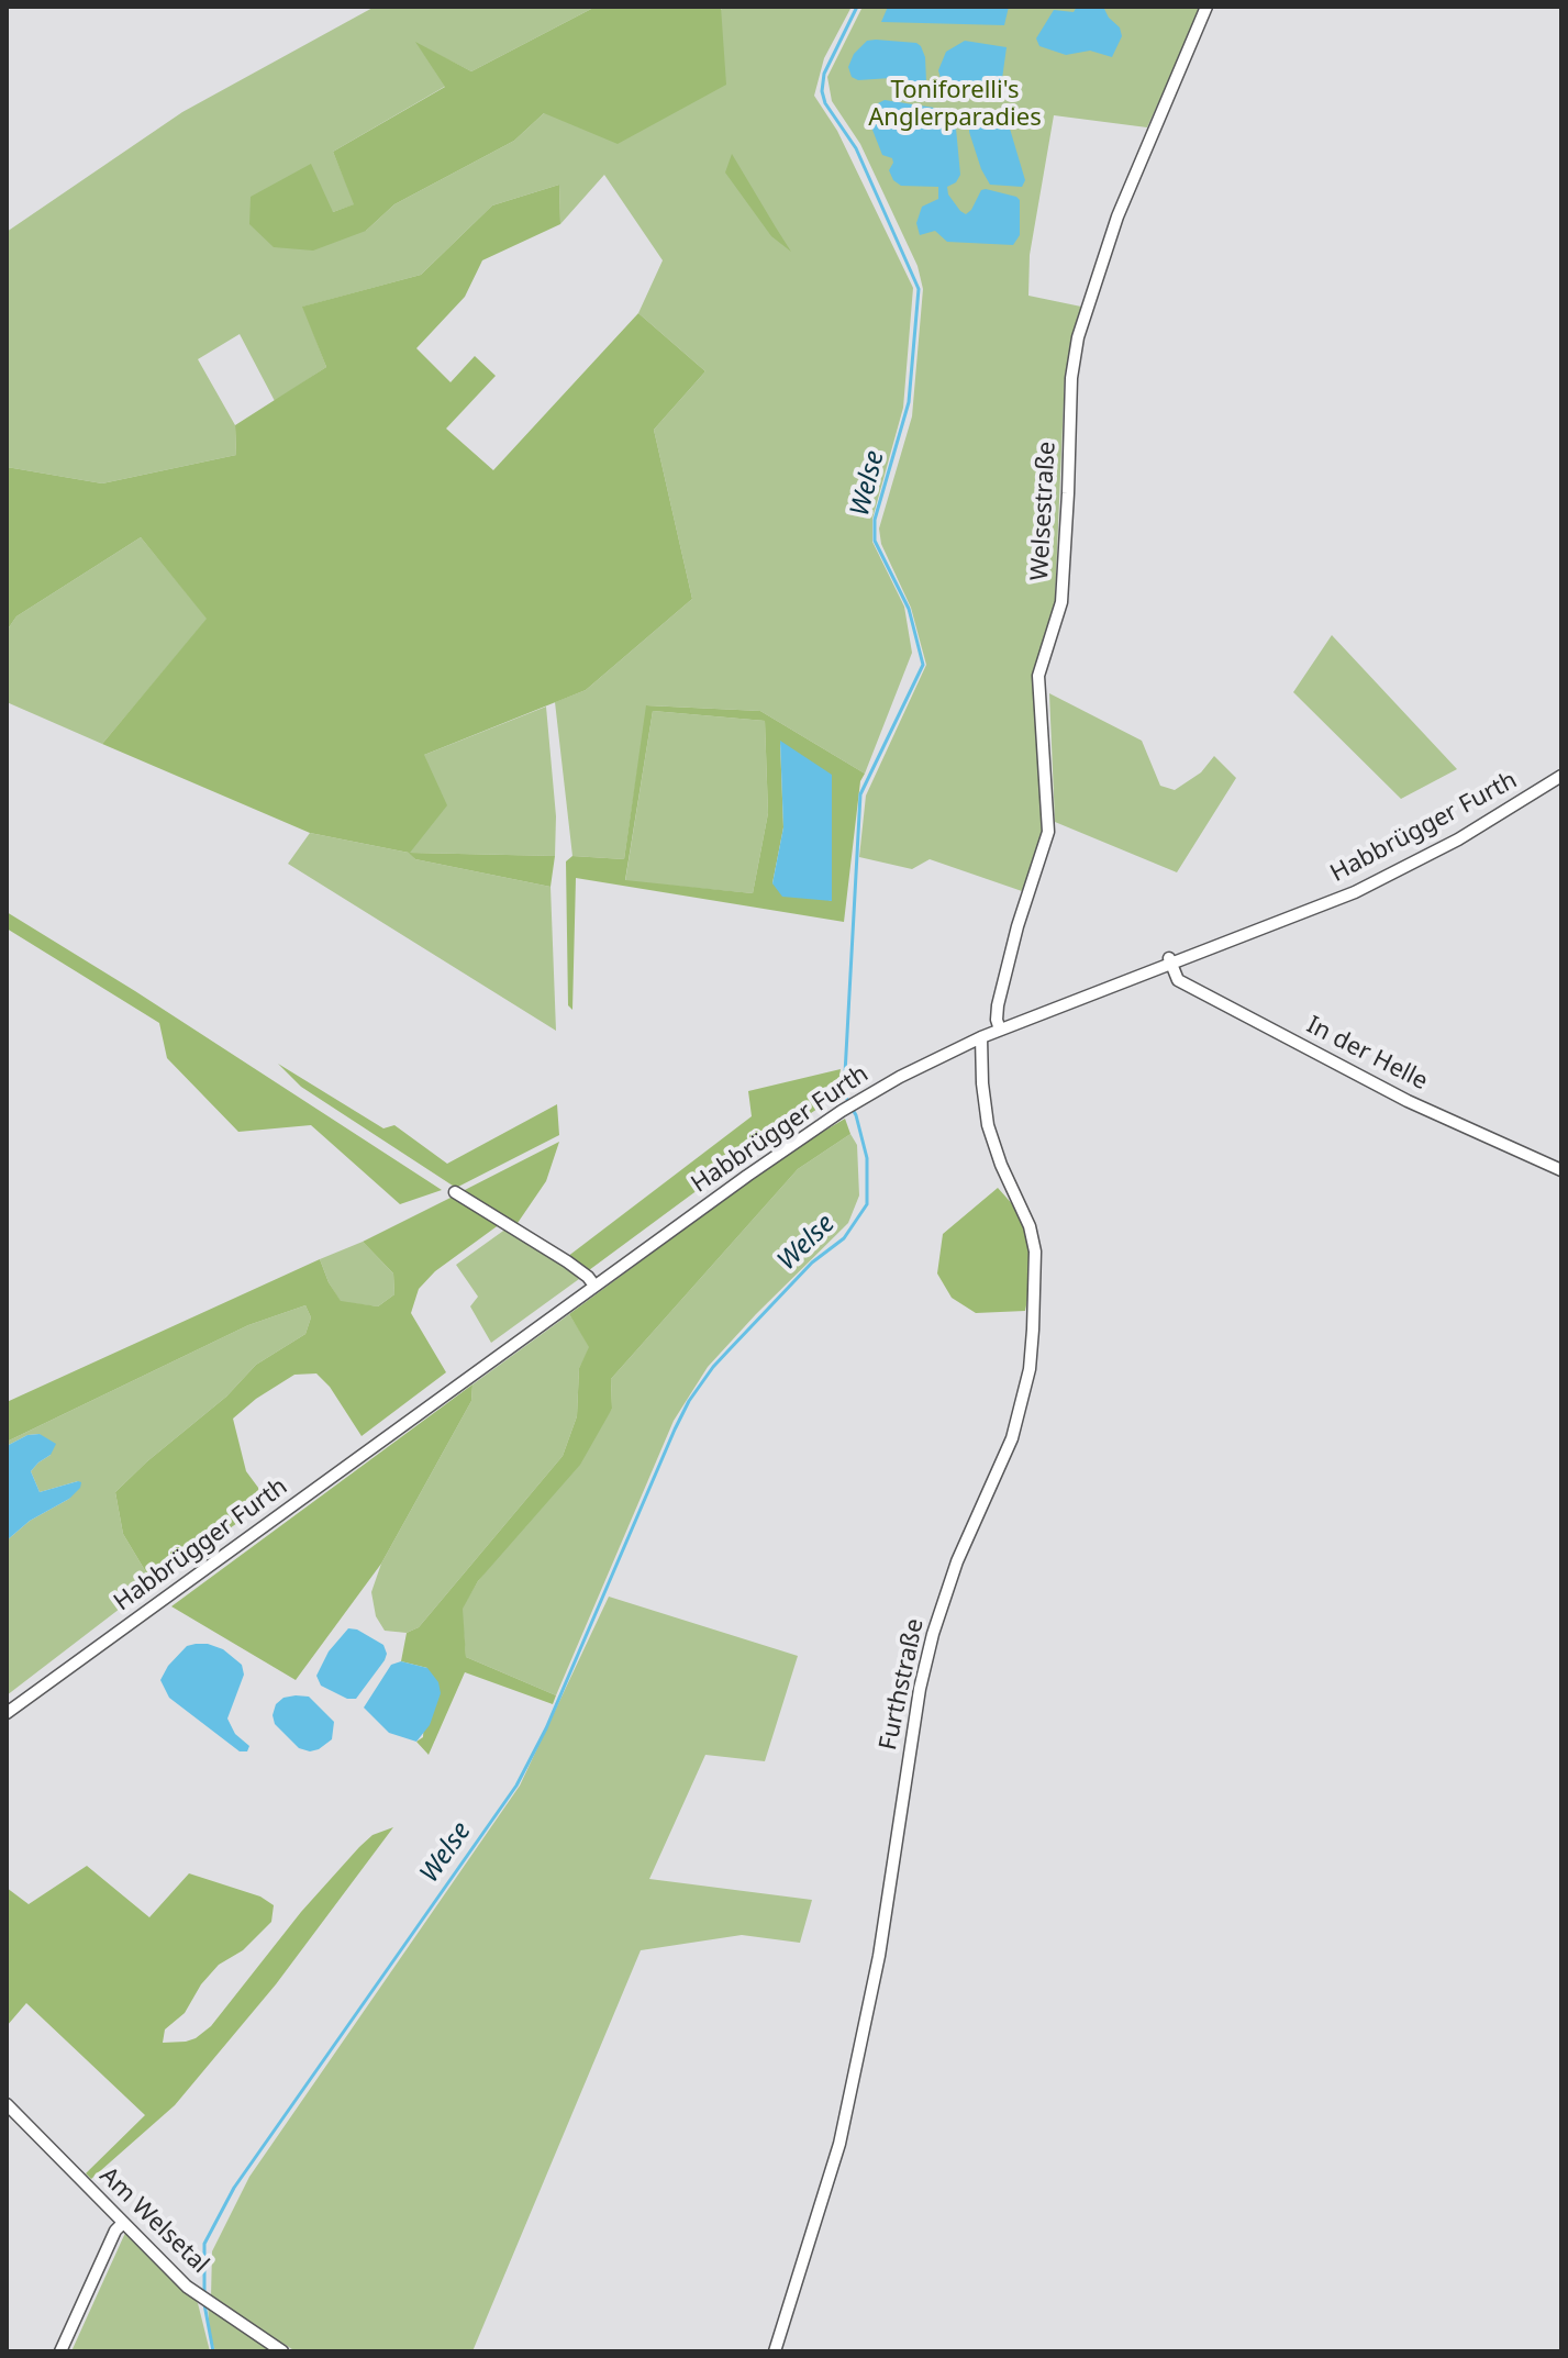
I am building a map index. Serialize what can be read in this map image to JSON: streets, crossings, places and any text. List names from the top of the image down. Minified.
{"streets":{"street":["Welsestraße","Habbrügger Furth","In der Helle","Furthstraße","Am Welsetal"]},"crossings":[["Welsestraße","Habbrügger Furth"],["Habbrügger Furth","In der Helle"],["Habbrügger Furth","Furthstraße"]],"water":["Welse"],"parks":["Toniforelli's Anglerparadies"]}
